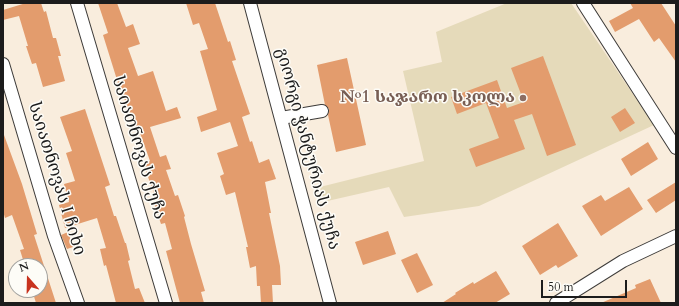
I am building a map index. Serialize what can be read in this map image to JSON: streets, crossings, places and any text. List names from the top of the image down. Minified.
{"streets":{"street":["საიათნოვას ქუჩა","გიორგი ჭანტურიას ქუჩა","საიათნოვას I ჩიხი"]},"places":["№1 საჯარო სკოლა"],"scale_bar":"50 m","north":"top"}
